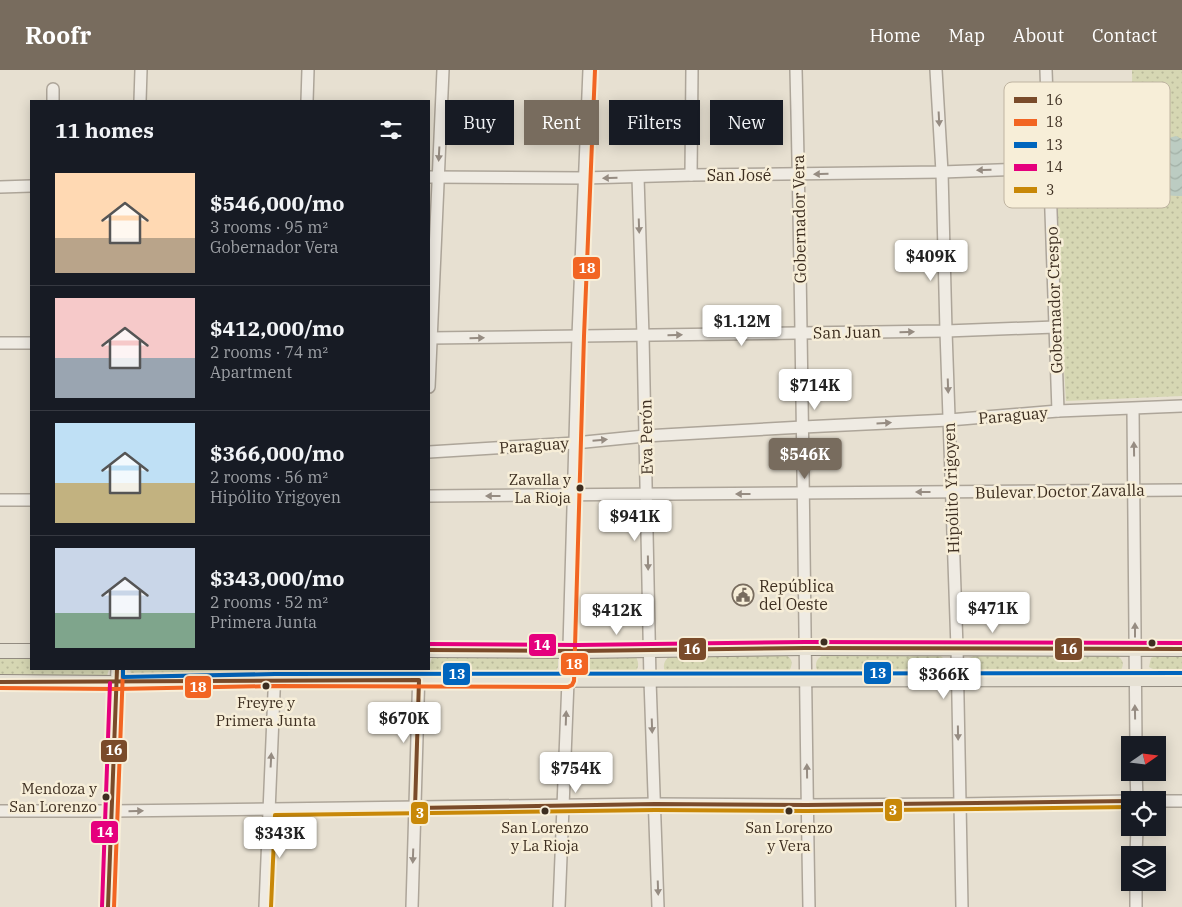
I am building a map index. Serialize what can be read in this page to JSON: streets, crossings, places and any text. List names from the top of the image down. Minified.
{"streets":{"street":["San José","Gobernador Vera","Gobernador Crespo","San Juan","Paraguay","Eva Perón","Hipólito Yrigoyen","Bulevar Doctor Zavalla"]},"crossings":[["San José","Gobernador Vera"],["San José","Eva Perón"],["San José","Hipólito Yrigoyen"],["Gobernador Vera","San Juan"],["Gobernador Vera","Paraguay"],["Gobernador Vera","Bulevar Doctor Zavalla"],["Gobernador Crespo","San Juan"],["Gobernador Crespo","Paraguay"],["San Juan","Eva Perón"],["San Juan","Hipólito Yrigoyen"],["Paraguay","Eva Perón"],["Paraguay","Hipólito Yrigoyen"],["Eva Perón","Bulevar Doctor Zavalla"],["Hipólito Yrigoyen","Bulevar Doctor Zavalla"]],"one_way":["San José","San Juan","Hipólito Yrigoyen","Bulevar Doctor Zavalla"],"places":{"other":["Zavalla y La Rioja","Freyre y Primera Junta","Mendoza y San Lorenzo","San Lorenzo y La Rioja","San Lorenzo y Vera"],"public building":["República del Oeste"]},"lines":["transit line 18","transit line 14","transit line 16","transit line 13","transit line 3"],"legend":["16","18","13","14","3"],"north":"right","page":{"header":"Roofr","nav":["Home","Map","About","Contact"],"chip":["Buy","Rent","Filters","New"],"heading":"11 homes","list":[{"name":"$546,000/mo","note":"3 rooms · 95 m² · Gobernador Vera"},{"name":"$412,000/mo","note":"2 rooms · 74 m² · Apartment"},{"name":"$366,000/mo","note":"2 rooms · 56 m² · Hipólito Yrigoyen"},{"name":"$343,000/mo","note":"2 rooms · 52 m² · Primera Junta"}],"price":["$409K","$1.12M","$714K","$546K","$941K","$471K","$412K","$366K","$670K","$754K","$343K"]}}
